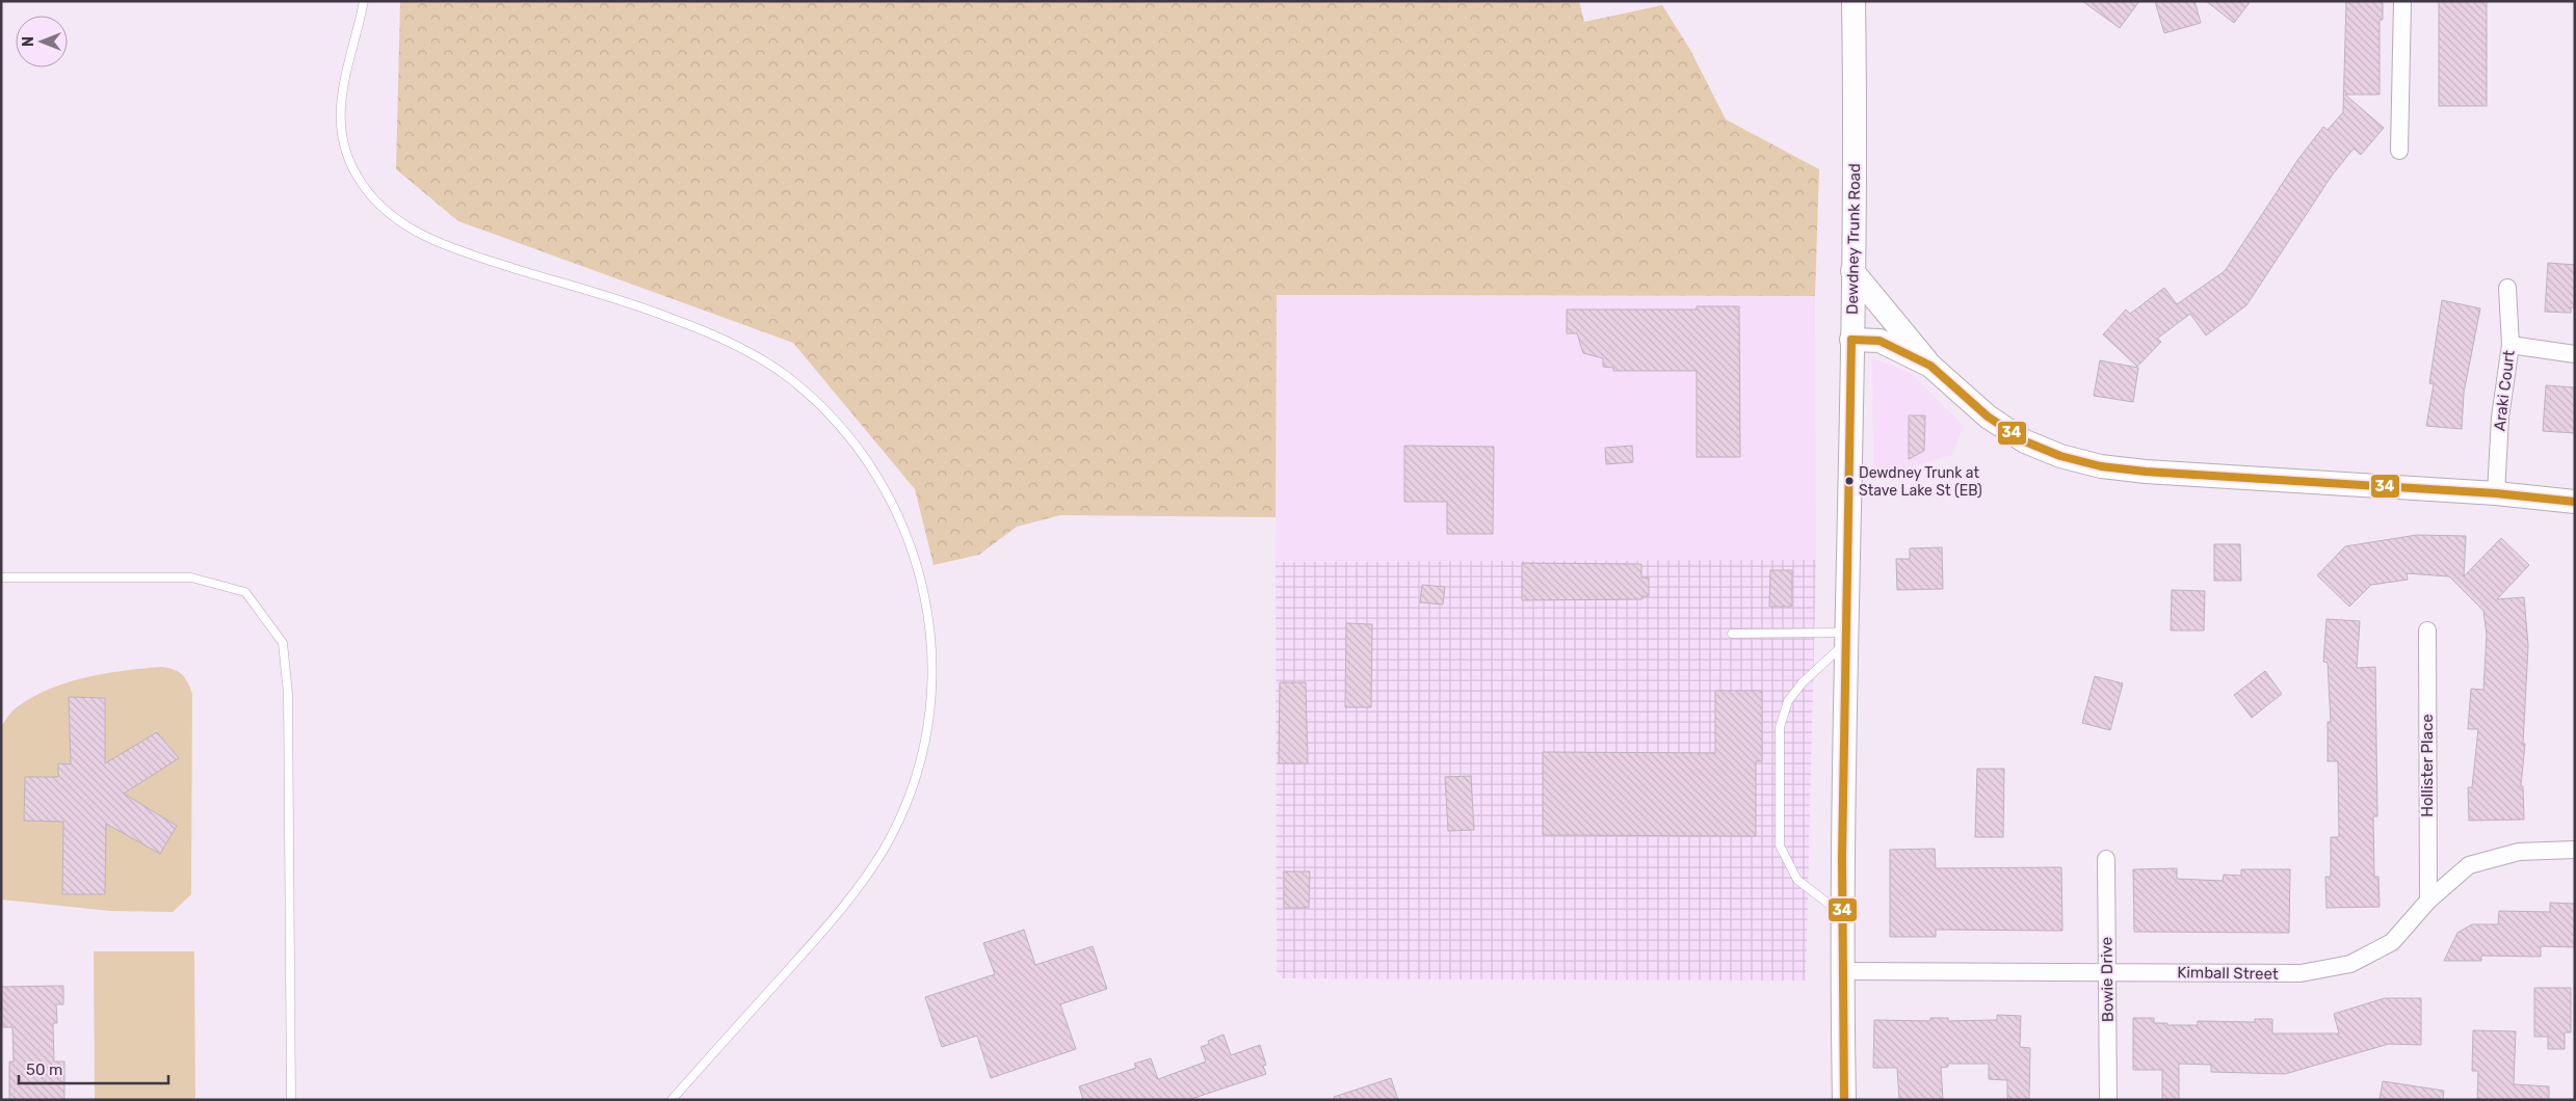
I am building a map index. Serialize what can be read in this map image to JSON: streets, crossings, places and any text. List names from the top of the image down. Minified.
{"streets":{"main road":["Dewdney Trunk Road"],"street":["Araki Court","Hollister Place","Kimball Street","Bowie Drive"]},"crossings":[["Dewdney Trunk Road","Kimball Street"],["Hollister Place","Kimball Street"],["Kimball Street","Bowie Drive"]],"places":["Dewdney Trunk at Stave Lake St (EB)"],"lines":["transit line 34"],"scale_bar":"50 m","north":"left"}
